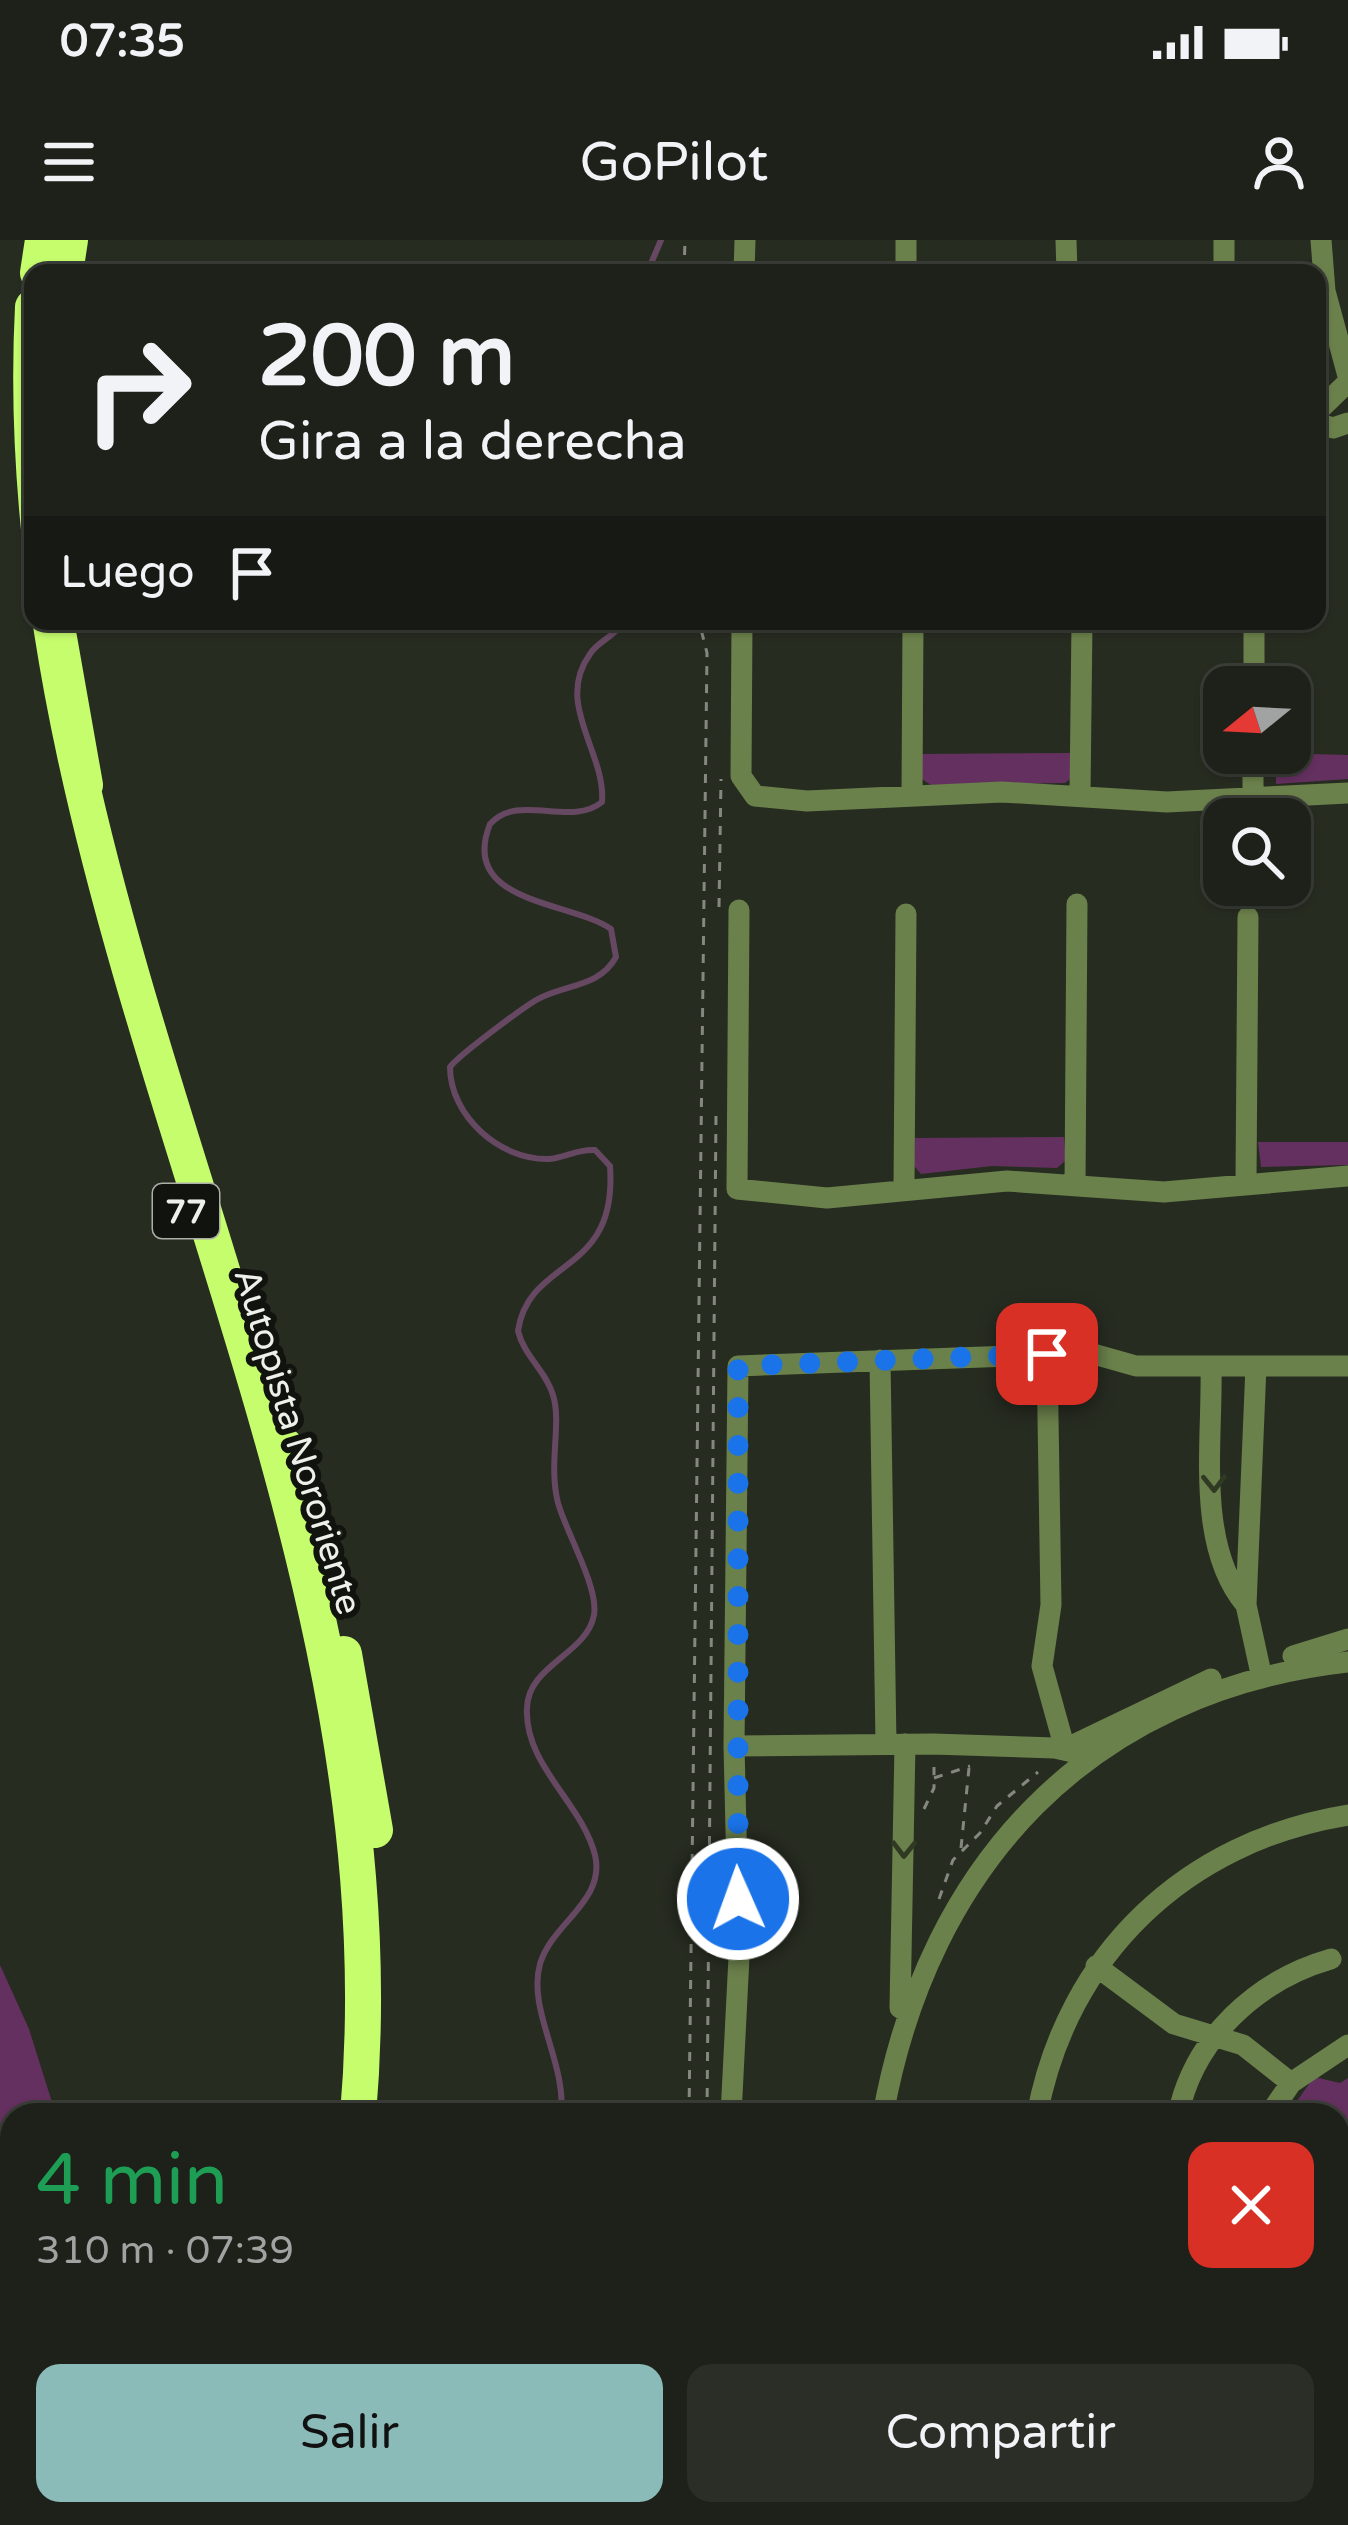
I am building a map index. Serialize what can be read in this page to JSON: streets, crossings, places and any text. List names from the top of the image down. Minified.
{"streets":{"highway":["77","Autopista Nororiente"]},"north":"left","page":{"status":"07:35","header":"GoPilot","turn":["200 m","Gira a la derecha"],"then":"Luego","heading":["4 min","310 m · 07:39"],"buttons":["Salir","Compartir"]}}
